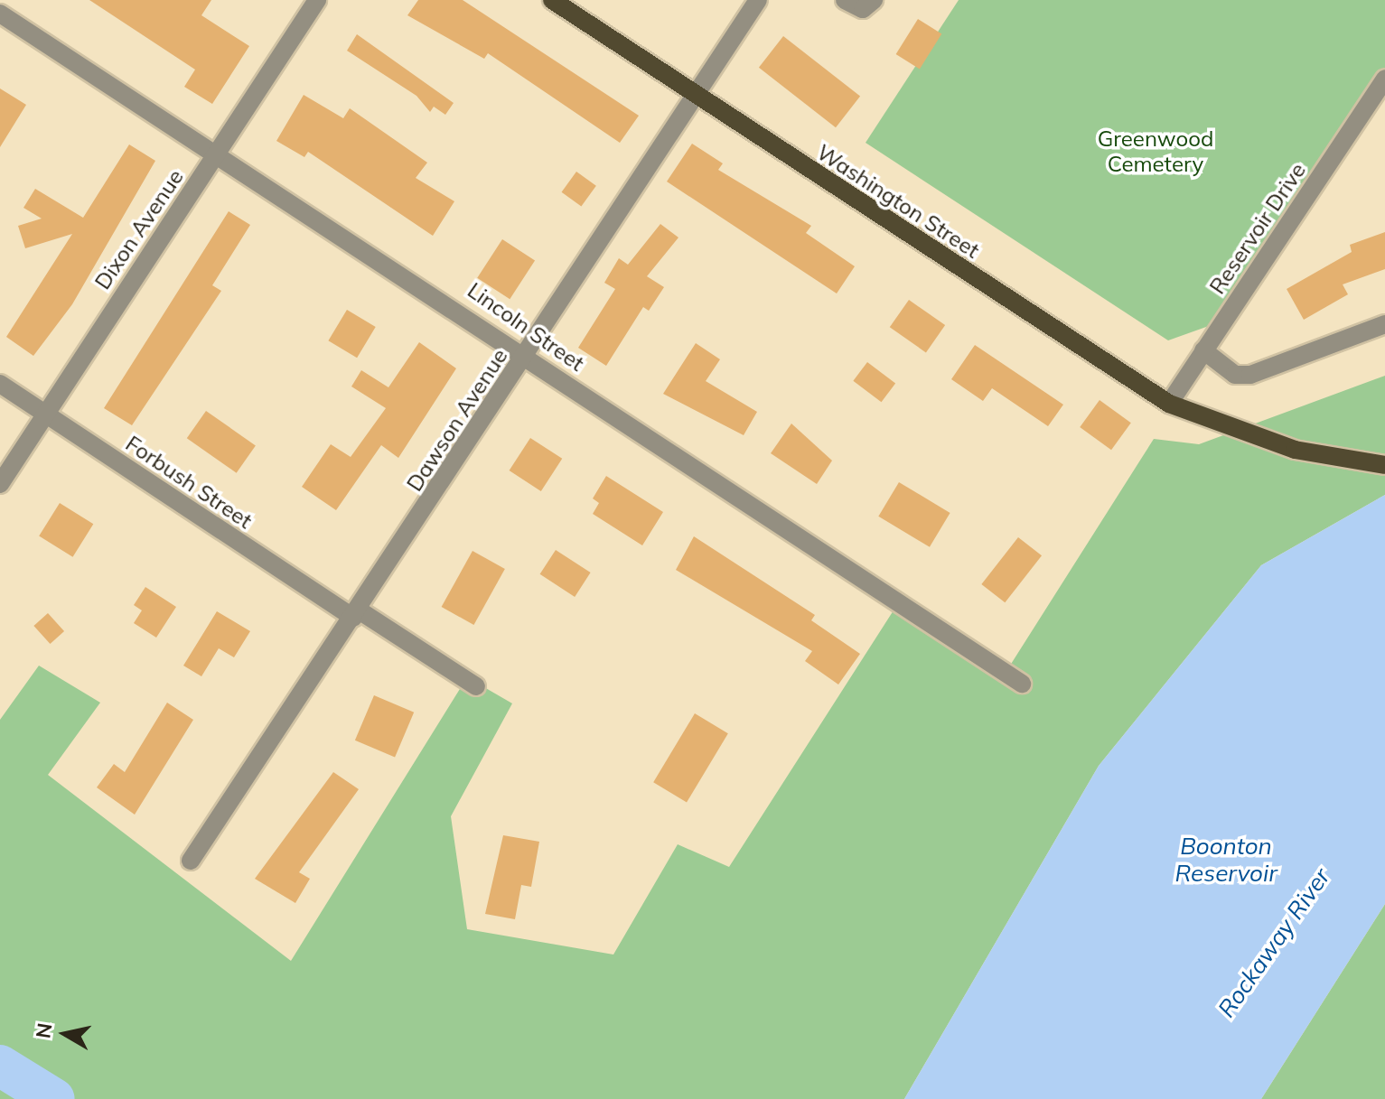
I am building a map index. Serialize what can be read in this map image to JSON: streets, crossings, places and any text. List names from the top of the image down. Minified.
{"streets":{"main road":["Washington Street"],"street":["Reservoir Drive","Dixon Avenue","Lincoln Street","Dawson Avenue","Forbush Street"]},"crossings":[["Washington Street","Reservoir Drive"],["Washington Street","Dawson Avenue"],["Dixon Avenue","Lincoln Street"],["Dixon Avenue","Forbush Street"],["Lincoln Street","Dawson Avenue"],["Dawson Avenue","Forbush Street"]],"water":["Boonton Reservoir","Rockaway River"],"parks":["Greenwood Cemetery"],"north":"left"}
